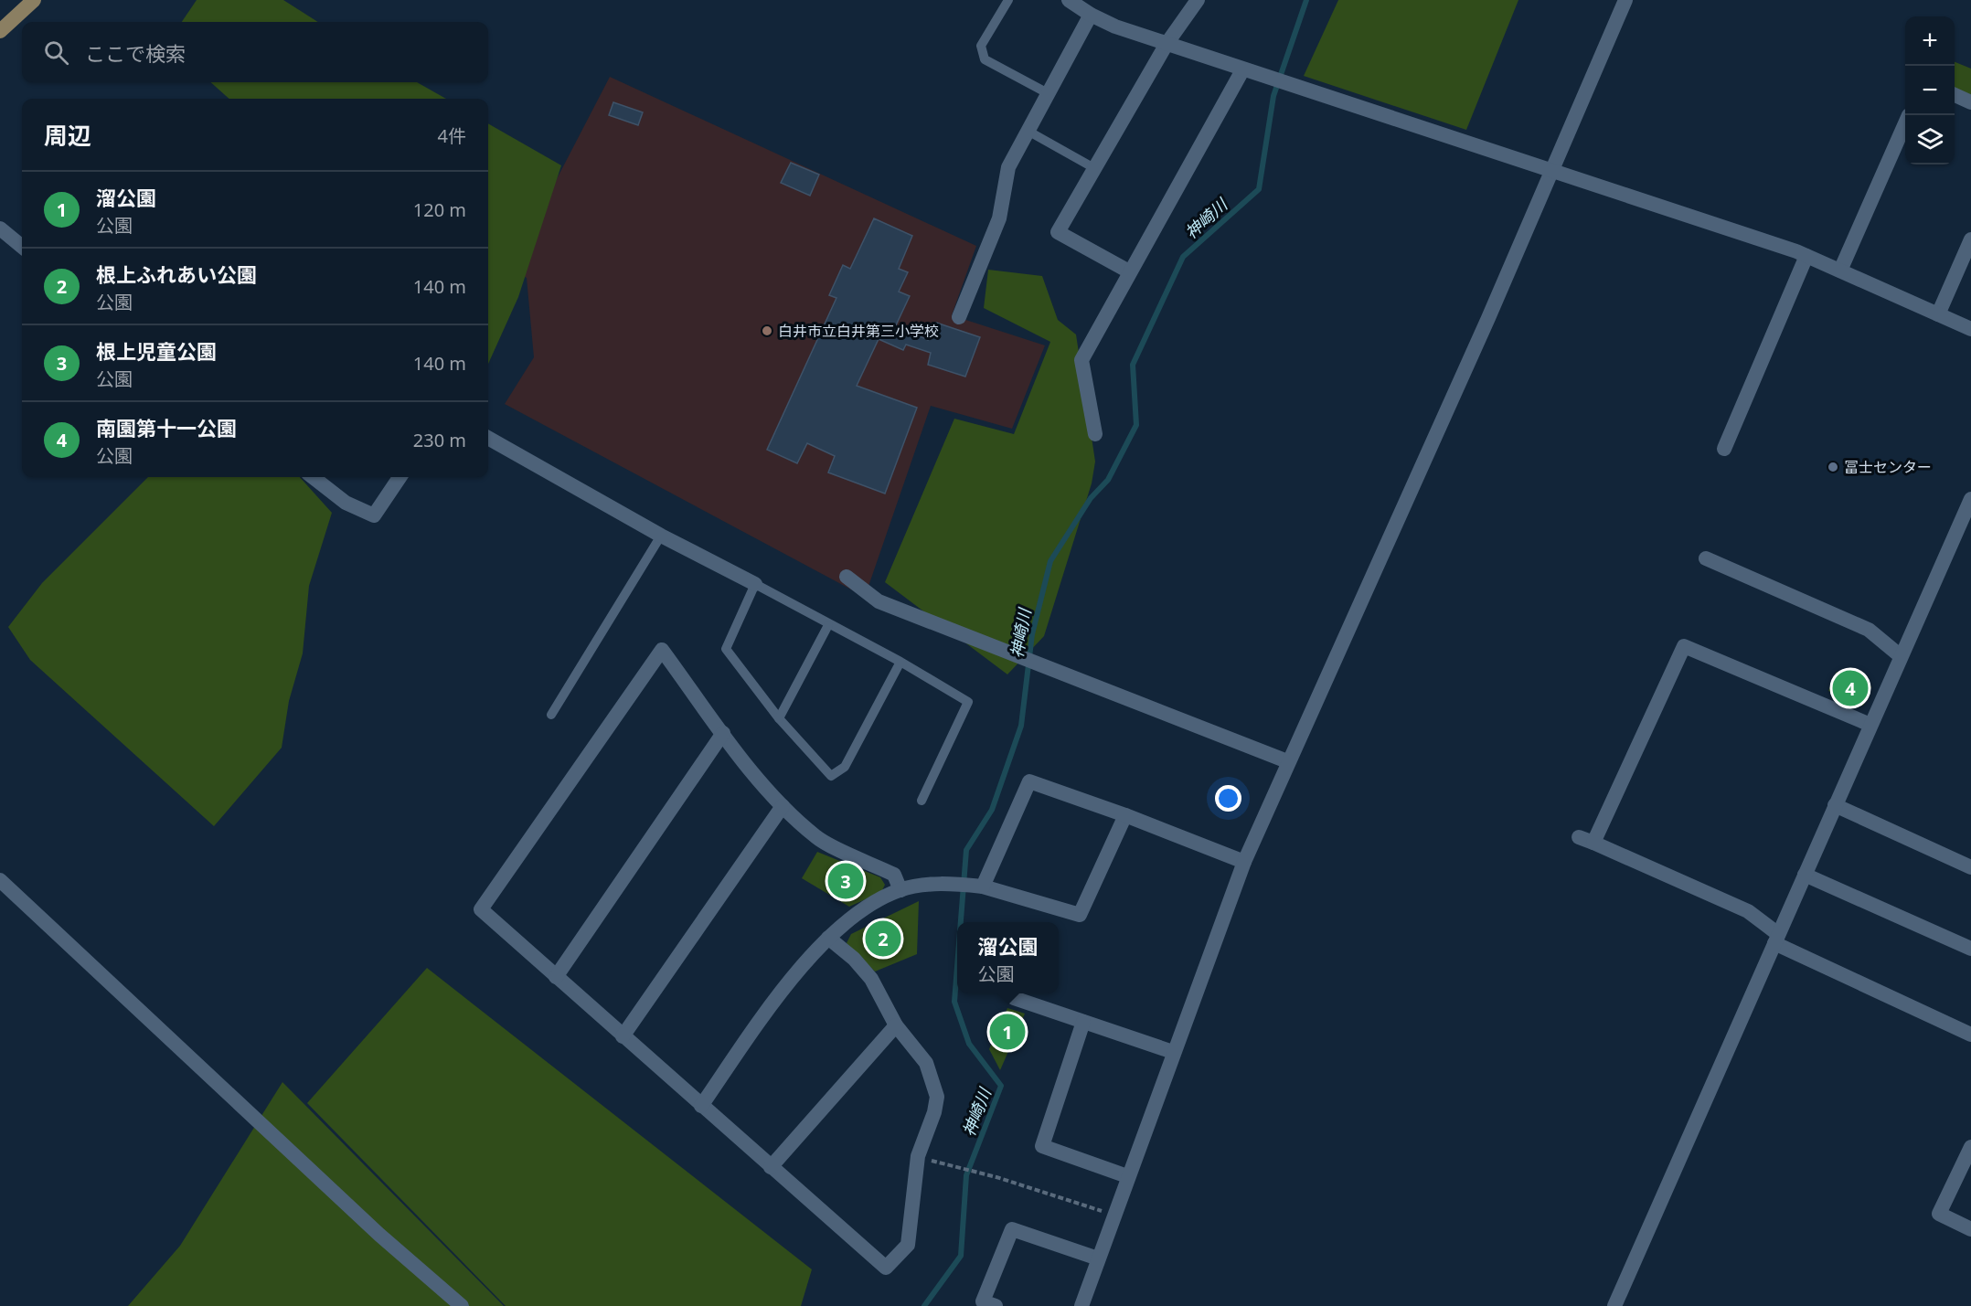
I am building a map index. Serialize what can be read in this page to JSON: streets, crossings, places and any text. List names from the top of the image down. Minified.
{"water":["神崎川"],"places":["白井市立白井第三小学校","冨士センター"],"page":{"map_buttons":["+","−"],"search":"ここで検索","heading":["周辺","4件"],"list":[{"mark":"1","name":"溜公園","note":"公園","value":"120 m"},{"mark":"2","name":"根上ふれあい公園","note":"公園","value":"140 m"},{"mark":"3","name":"根上児童公園","note":"公園","value":"140 m"},{"mark":"4","name":"南園第十一公園","note":"公園","value":"230 m"}],"pins":["4","3","2","1"],"popup":["溜公園","公園"]}}
